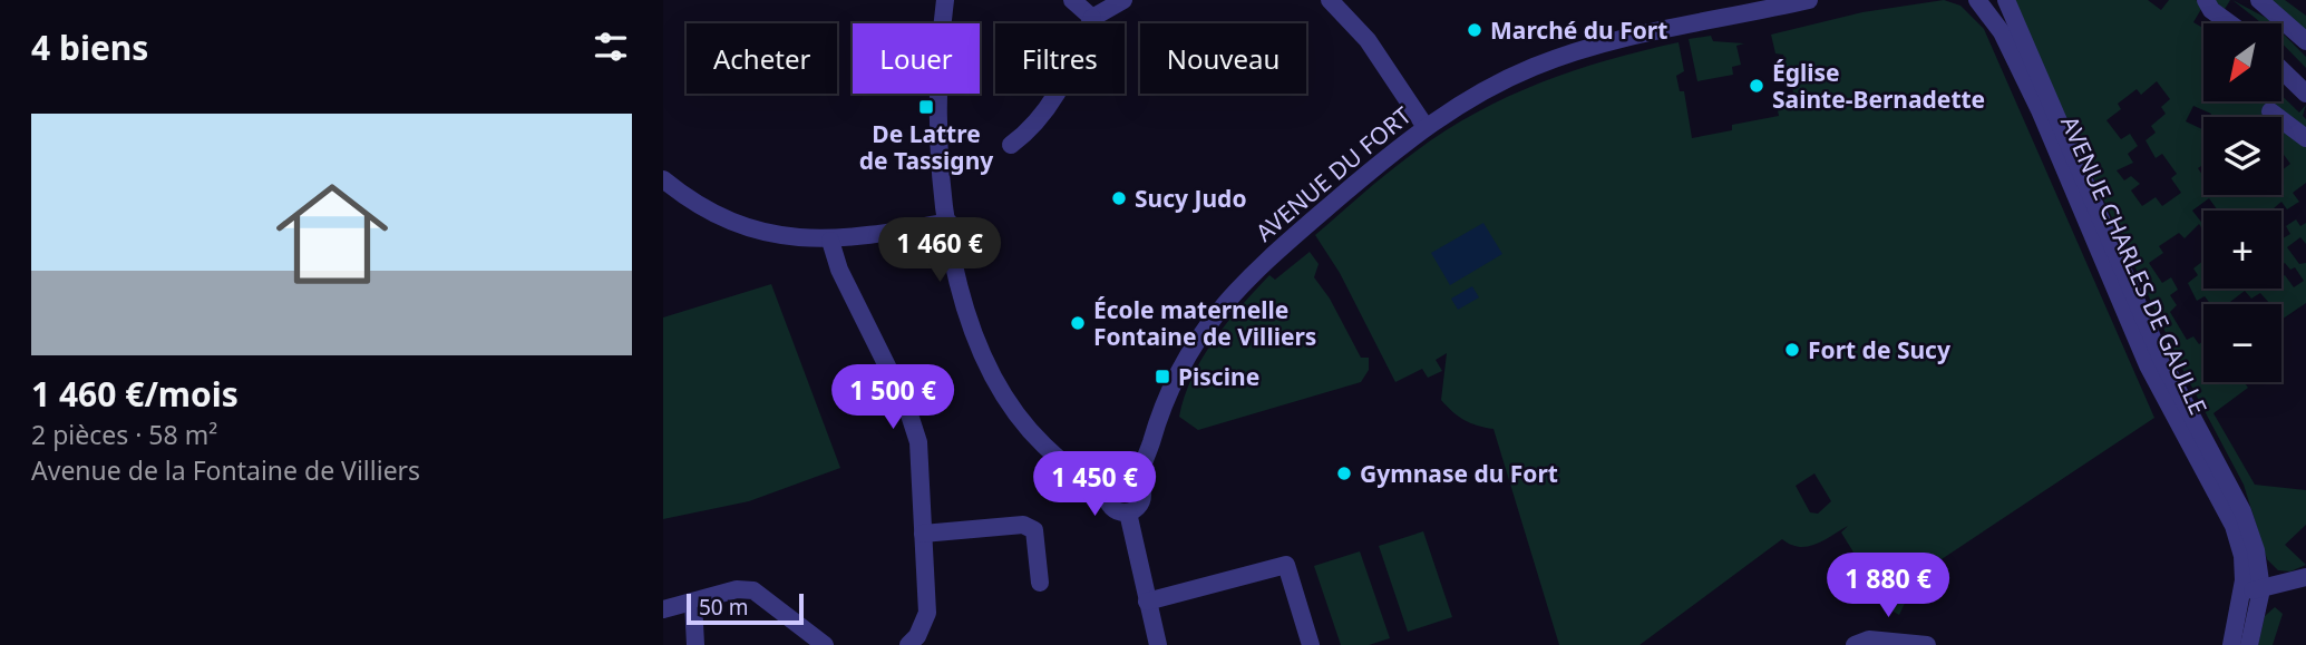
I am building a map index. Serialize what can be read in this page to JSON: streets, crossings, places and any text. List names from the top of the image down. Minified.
{"streets":{"street":["AVENUE DU FORT","AVENUE CHARLES DE GAULLE"]},"places":{"other":["Marché du Fort","Église Sainte-Bernadette","Sucy Judo","École maternelle Fontaine de Villiers","Fort de Sucy","Gymnase du Fort"],"transit":["De Lattre de Tassigny","Piscine"]},"scale_bar":"50 m","north":"bottom left","page":{"heading":"4 biens","map_buttons":["+","−"],"chip":["Acheter","Louer","Filtres","Nouveau"],"list":[{"name":"1 460 €/mois","note":"2 pièces · 58 m² · Avenue de la Fontaine de Villiers"}],"price":["1 460 €","1 500 €","1 450 €","1 880 €"],"scale":"50 m"}}
